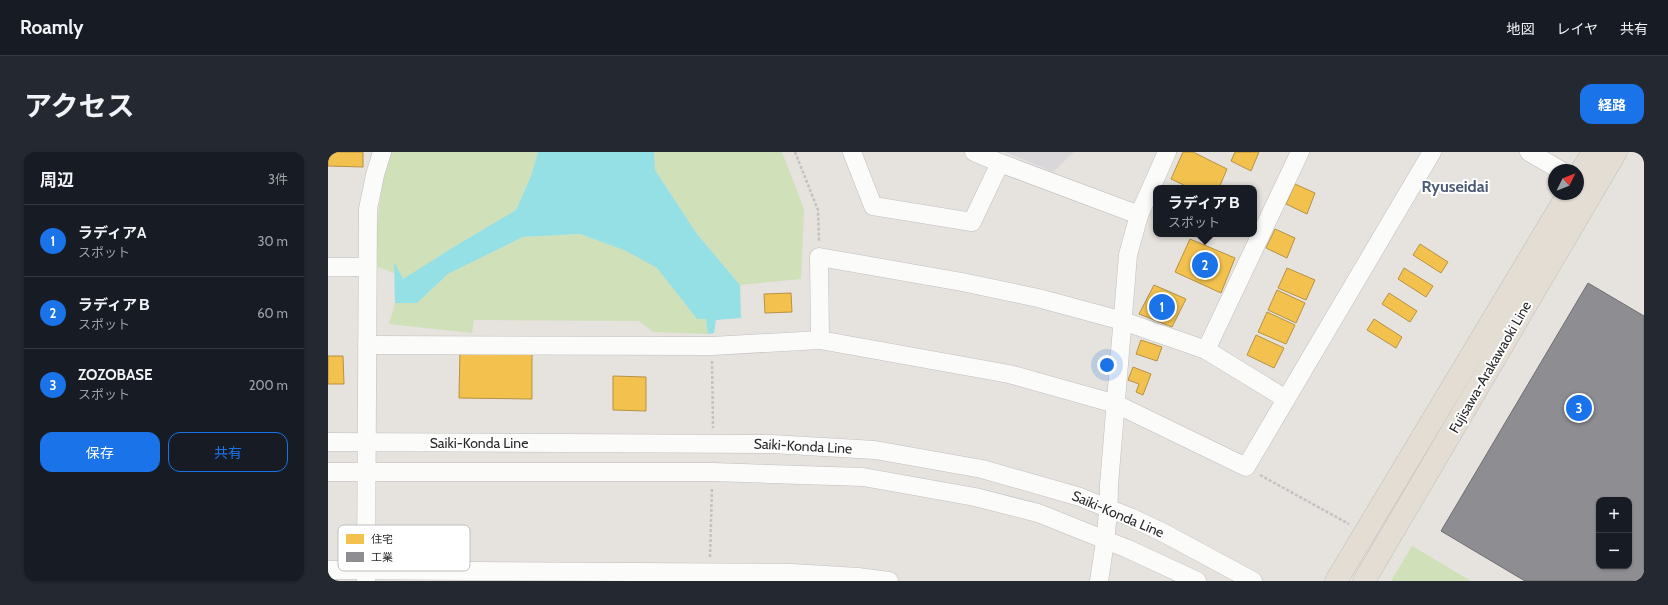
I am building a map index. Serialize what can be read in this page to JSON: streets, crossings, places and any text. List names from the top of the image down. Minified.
{"streets":{"main road":["Fujisawa-Arakawaoki Line"],"street":["Saiki-Konda Line"]},"districts":["Ryuseidai"],"legend":["住宅","工業"],"north":"top right","page":{"header":"Roamly","nav":["地図","レイヤ","共有"],"title":"アクセス","buttons":["経路",["保存","共有"]],"heading":["周辺","3件"],"popup":["ラディアＢ","スポット"],"list":[{"mark":"1","name":"ラディアA","note":"スポット","value":"30 m"},{"mark":"2","name":"ラディアＢ","note":"スポット","value":"60 m"},{"mark":"3","name":"ZOZOBASE","note":"スポット","value":"200 m"}],"pins":["2","1","3"],"map_buttons":["+","−"]}}
